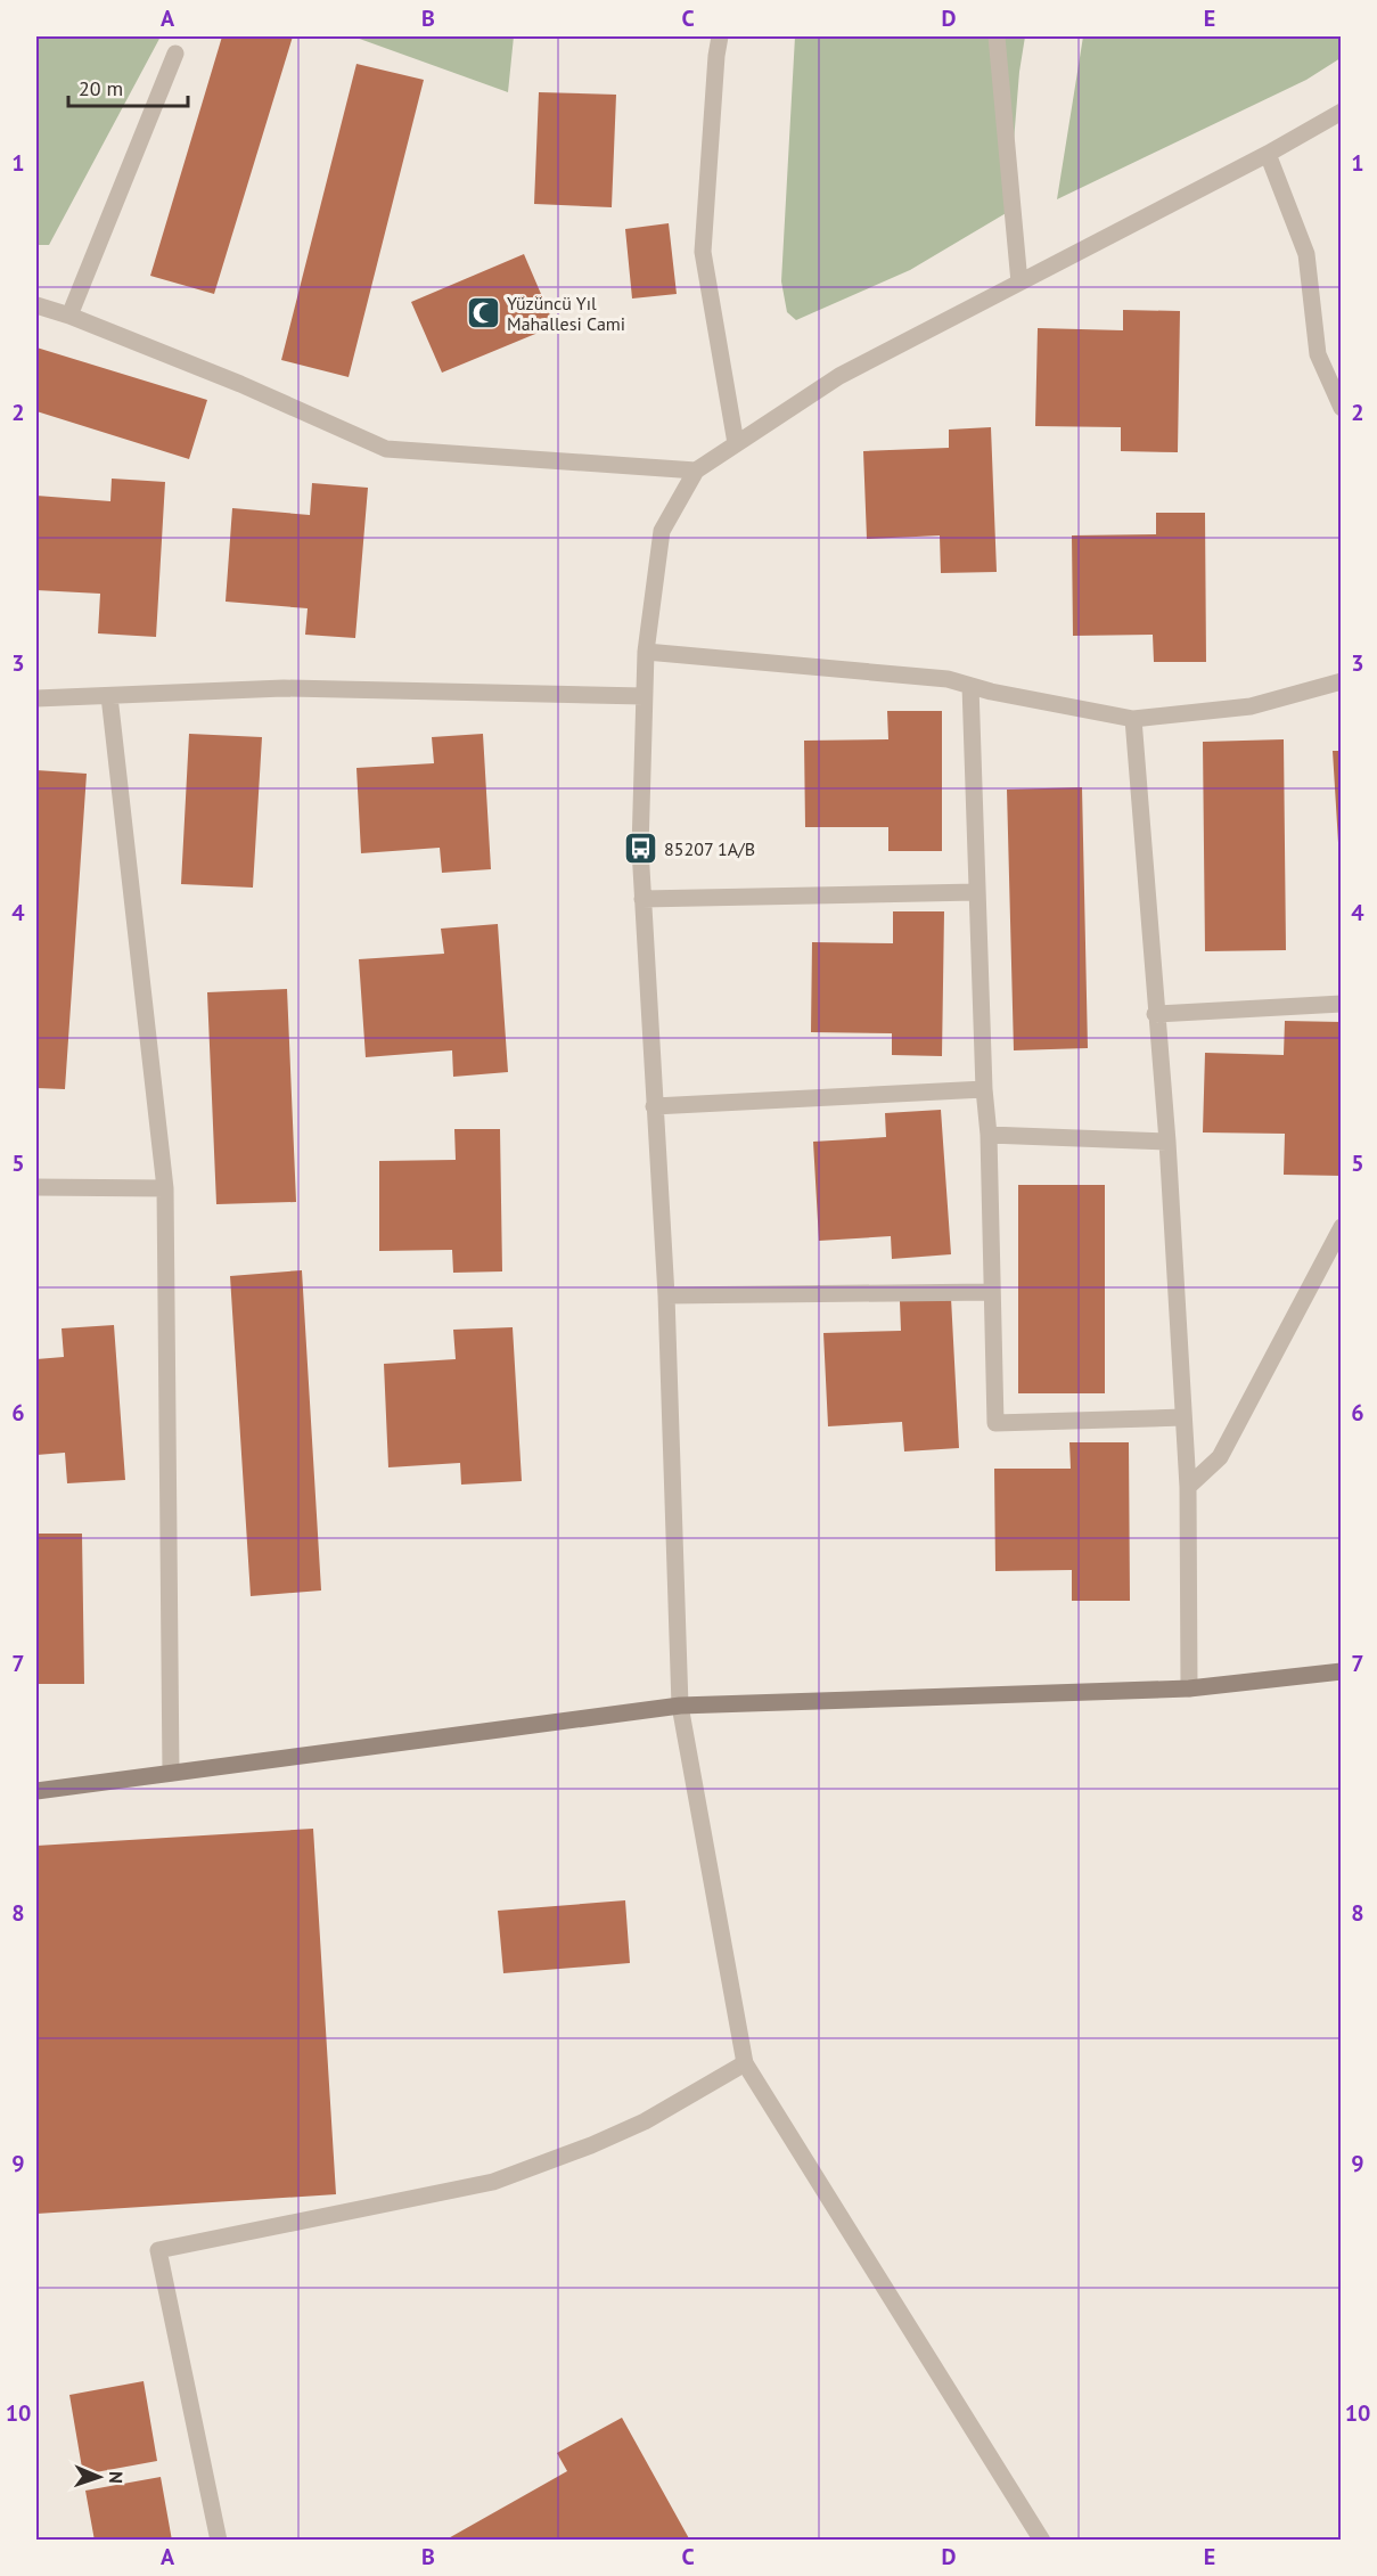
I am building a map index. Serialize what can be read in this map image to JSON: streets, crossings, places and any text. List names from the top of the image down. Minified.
{"places":{"mosque":["Yüzüncü Yıl Mahallesi Cami"],"bus stop":["85207 1A/B"]},"scale_bar":"20 m","north":"right","grid":{"columns":["A","B","C","D","E"],"rows":["1","2","3","4","5","6","7","8","9","10"]}}
